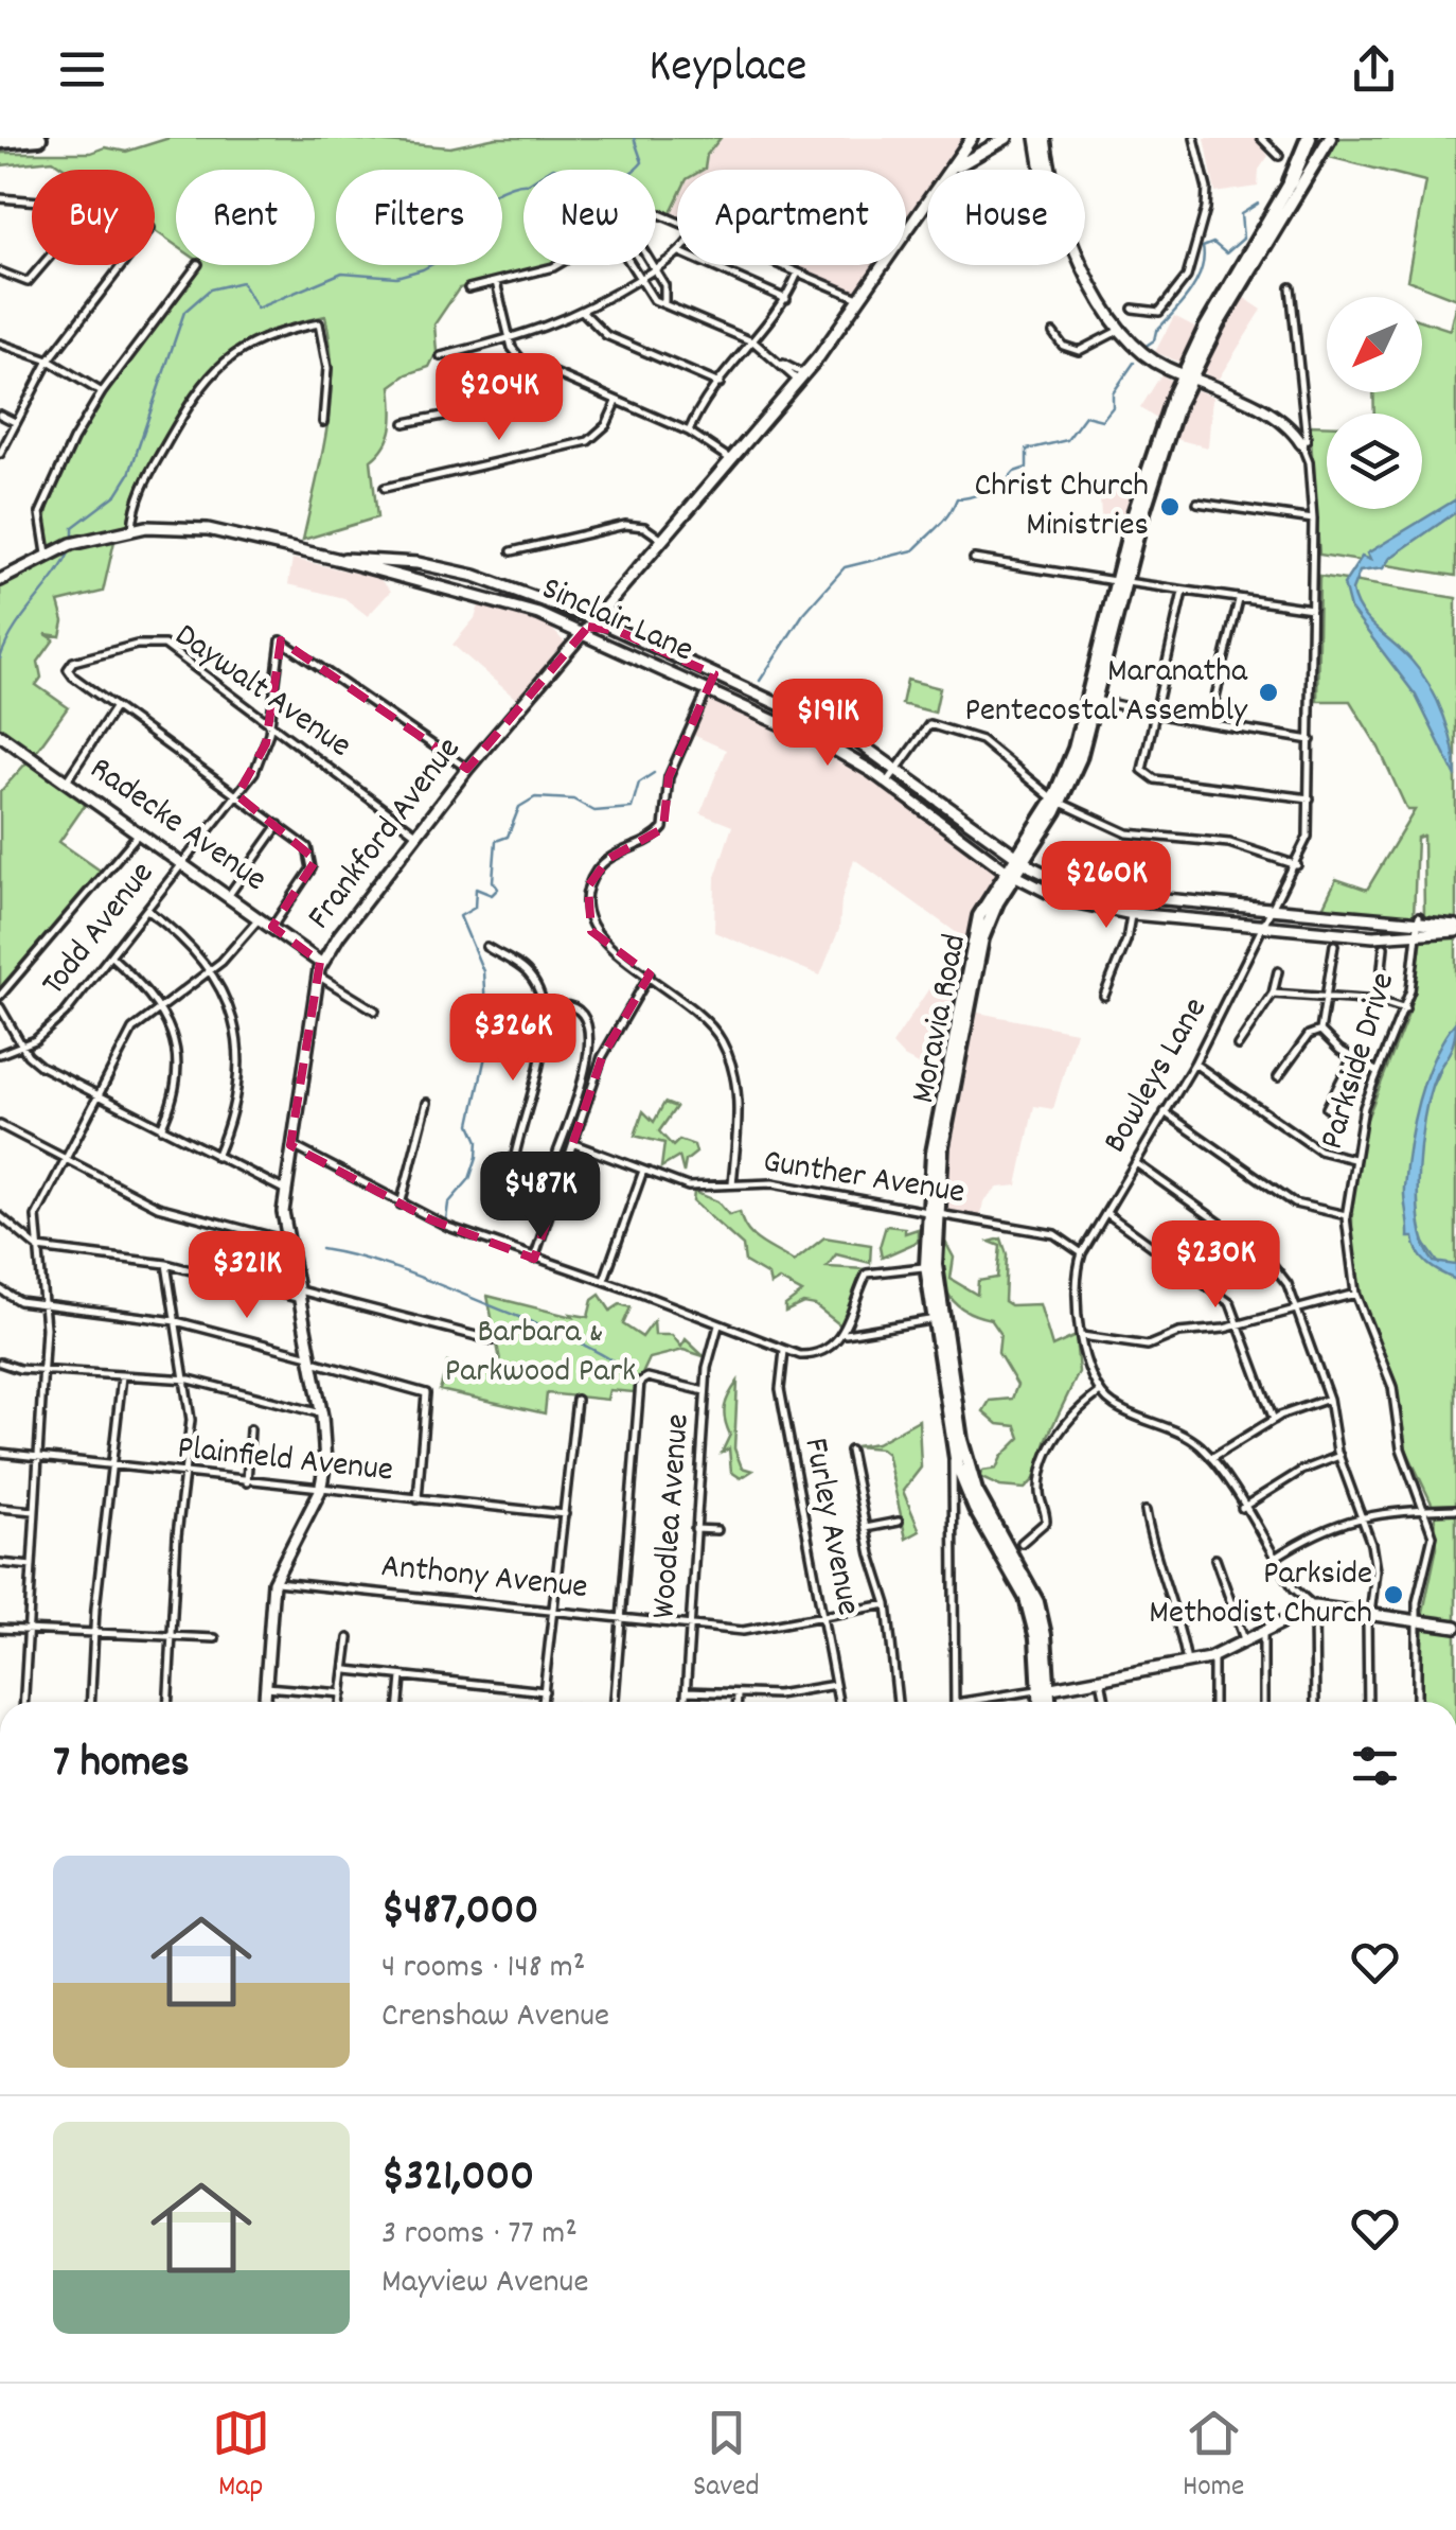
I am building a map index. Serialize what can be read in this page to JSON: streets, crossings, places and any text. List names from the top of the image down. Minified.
{"streets":{"main road":["Moravia Road"],"street":["Sinclair Lane","Daywalt Avenue","Radecke Avenue","Frankford Avenue","Todd Avenue","Parkside Drive","Bowleys Lane","Gunther Avenue","Plainfield Avenue","Woodlea Avenue","Furley Avenue","Anthony Avenue"]},"crossings":[["Sinclair Lane","Frankford Avenue"],["Sinclair Lane","Moravia Road"],["Sinclair Lane","Parkside Drive"],["Sinclair Lane","Bowleys Lane"],["Daywalt Avenue","Frankford Avenue"],["Daywalt Avenue","Todd Avenue"],["Radecke Avenue","Frankford Avenue"],["Radecke Avenue","Todd Avenue"],["Frankford Avenue","Todd Avenue"],["Frankford Avenue","Plainfield Avenue"],["Frankford Avenue","Anthony Avenue"],["Moravia Road","Gunther Avenue"],["Bowleys Lane","Gunther Avenue"],["Woodlea Avenue","Anthony Avenue"],["Furley Avenue","Anthony Avenue"]],"parks":["Barbara & Parkwood Park"],"places":["Christ Church Ministries","Maranatha Pentecostal Assembly","Parkside Methodist Church"],"north":"bottom left","page":{"header":"Keyplace","chip":["Buy","Rent","Filters","New","Apartment","House"],"price":["$204K","$191K","$260K","$326K","$487K","$230K","$321K"],"heading":"7 homes","list":[{"name":"$487,000","note":"4 rooms · 148 m² · Crenshaw Avenue"},{"name":"$321,000","note":"3 rooms · 77 m² · Mayview Avenue"}],"tabs":["Map","Saved","Home"]}}
